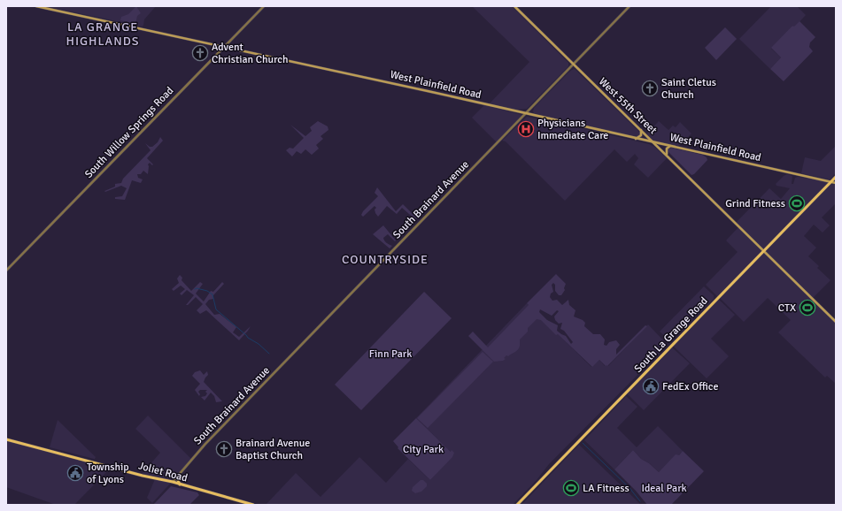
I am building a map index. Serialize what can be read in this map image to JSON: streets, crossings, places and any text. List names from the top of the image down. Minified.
{"streets":{"main road":["West Plainfield Road","West 55th Street","South La Grange Road","Joliet Road"],"street":["South Willow Springs Road","South Brainard Avenue"]},"crossings":[["West Plainfield Road","West 55th Street"],["West Plainfield Road","South Willow Springs Road"],["West Plainfield Road","South Brainard Avenue"],["West Plainfield Road","South La Grange Road"],["West 55th Street","South Brainard Avenue"],["West 55th Street","South La Grange Road"],["South Brainard Avenue","Joliet Road"]],"districts":["LA GRANGE HIGHLANDS","COUNTRYSIDE"],"parks":["Finn Park","City Park","Ideal Park"],"places":{"church":["Advent Christian Church","Saint Cletus Church","Brainard Avenue Baptist Church"],"hospital":["Physicians Immediate Care"],"sports":["Grind Fitness","CTX","LA Fitness"],"public building":["FedEx Office","Township of Lyons"]}}
